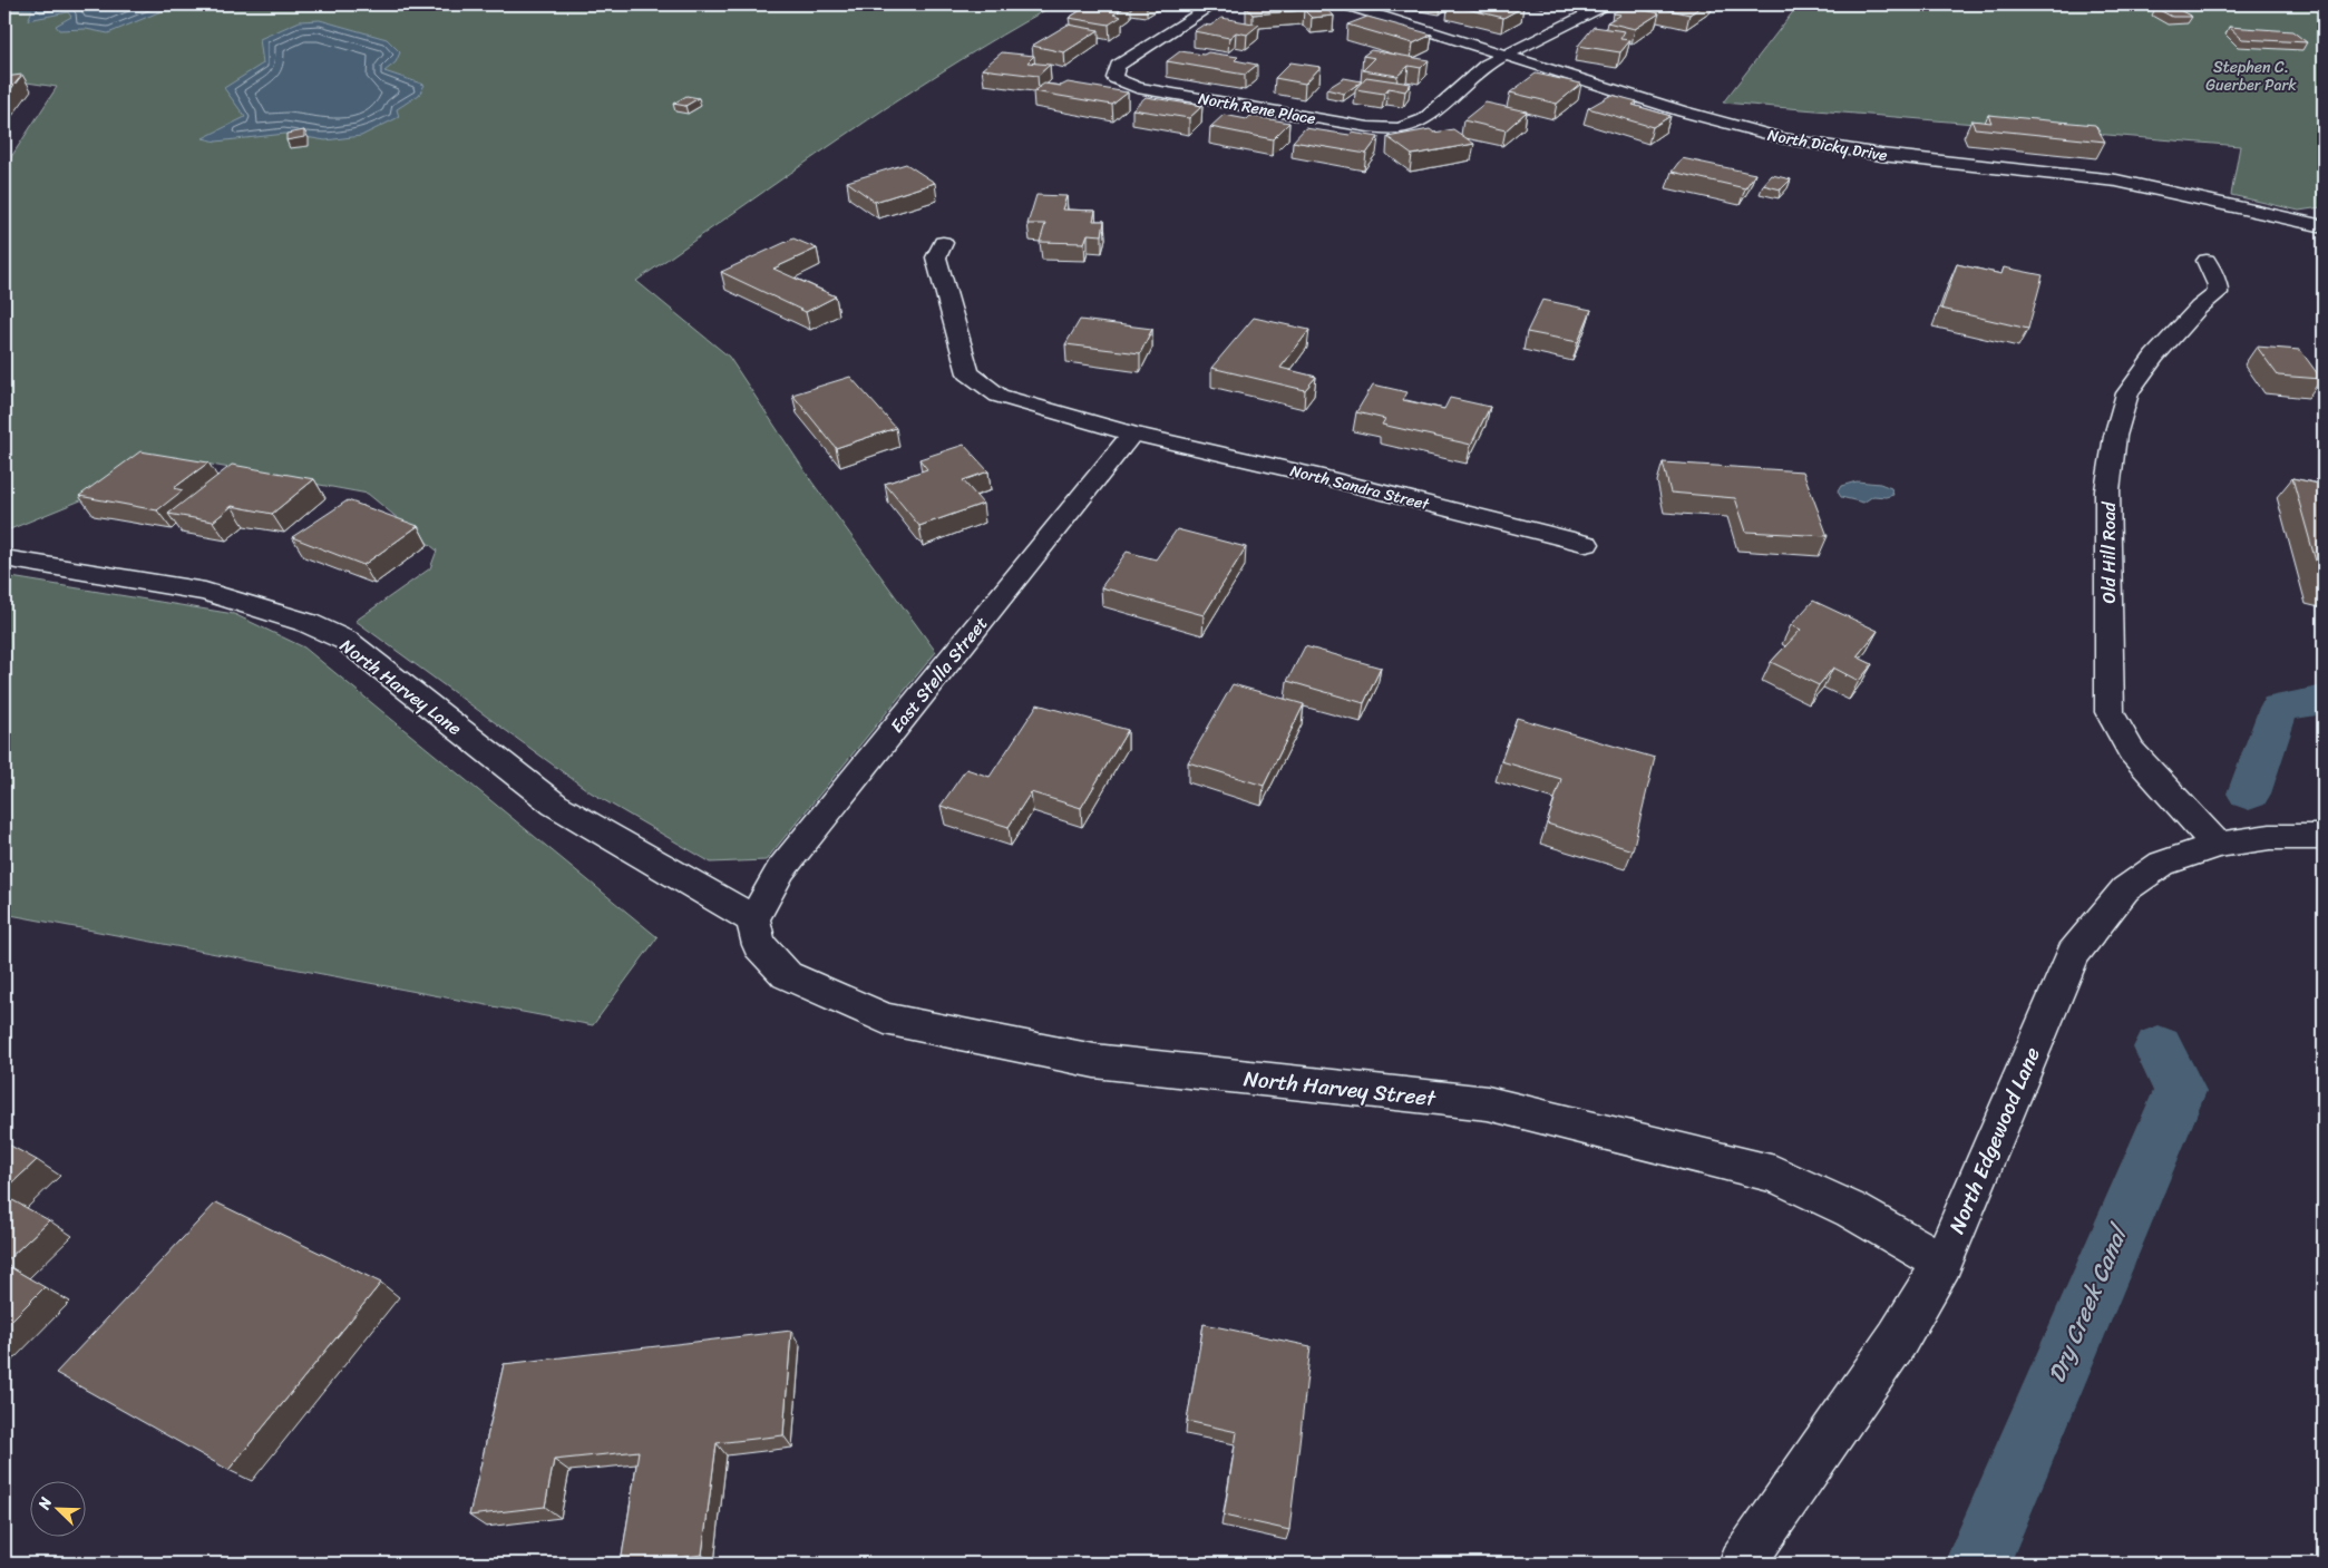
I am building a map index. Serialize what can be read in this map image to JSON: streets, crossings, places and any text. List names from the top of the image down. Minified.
{"streets":{"street":["North Rene Place","North Dicky Drive","North Sandra Street","Old Hill Road","East Stella Street","North Harvey Lane","North Harvey Street","North Edgewood Lane"]},"crossings":[["North Rene Place","North Dicky Drive"],["North Sandra Street","East Stella Street"],["Old Hill Road","North Edgewood Lane"],["East Stella Street","North Harvey Lane"],["East Stella Street","North Harvey Street"],["North Harvey Lane","North Harvey Street"],["North Harvey Street","North Edgewood Lane"]],"water":["Dry Creek Canal"],"parks":["Stephen C. Guerber Park"],"north":"top left"}
